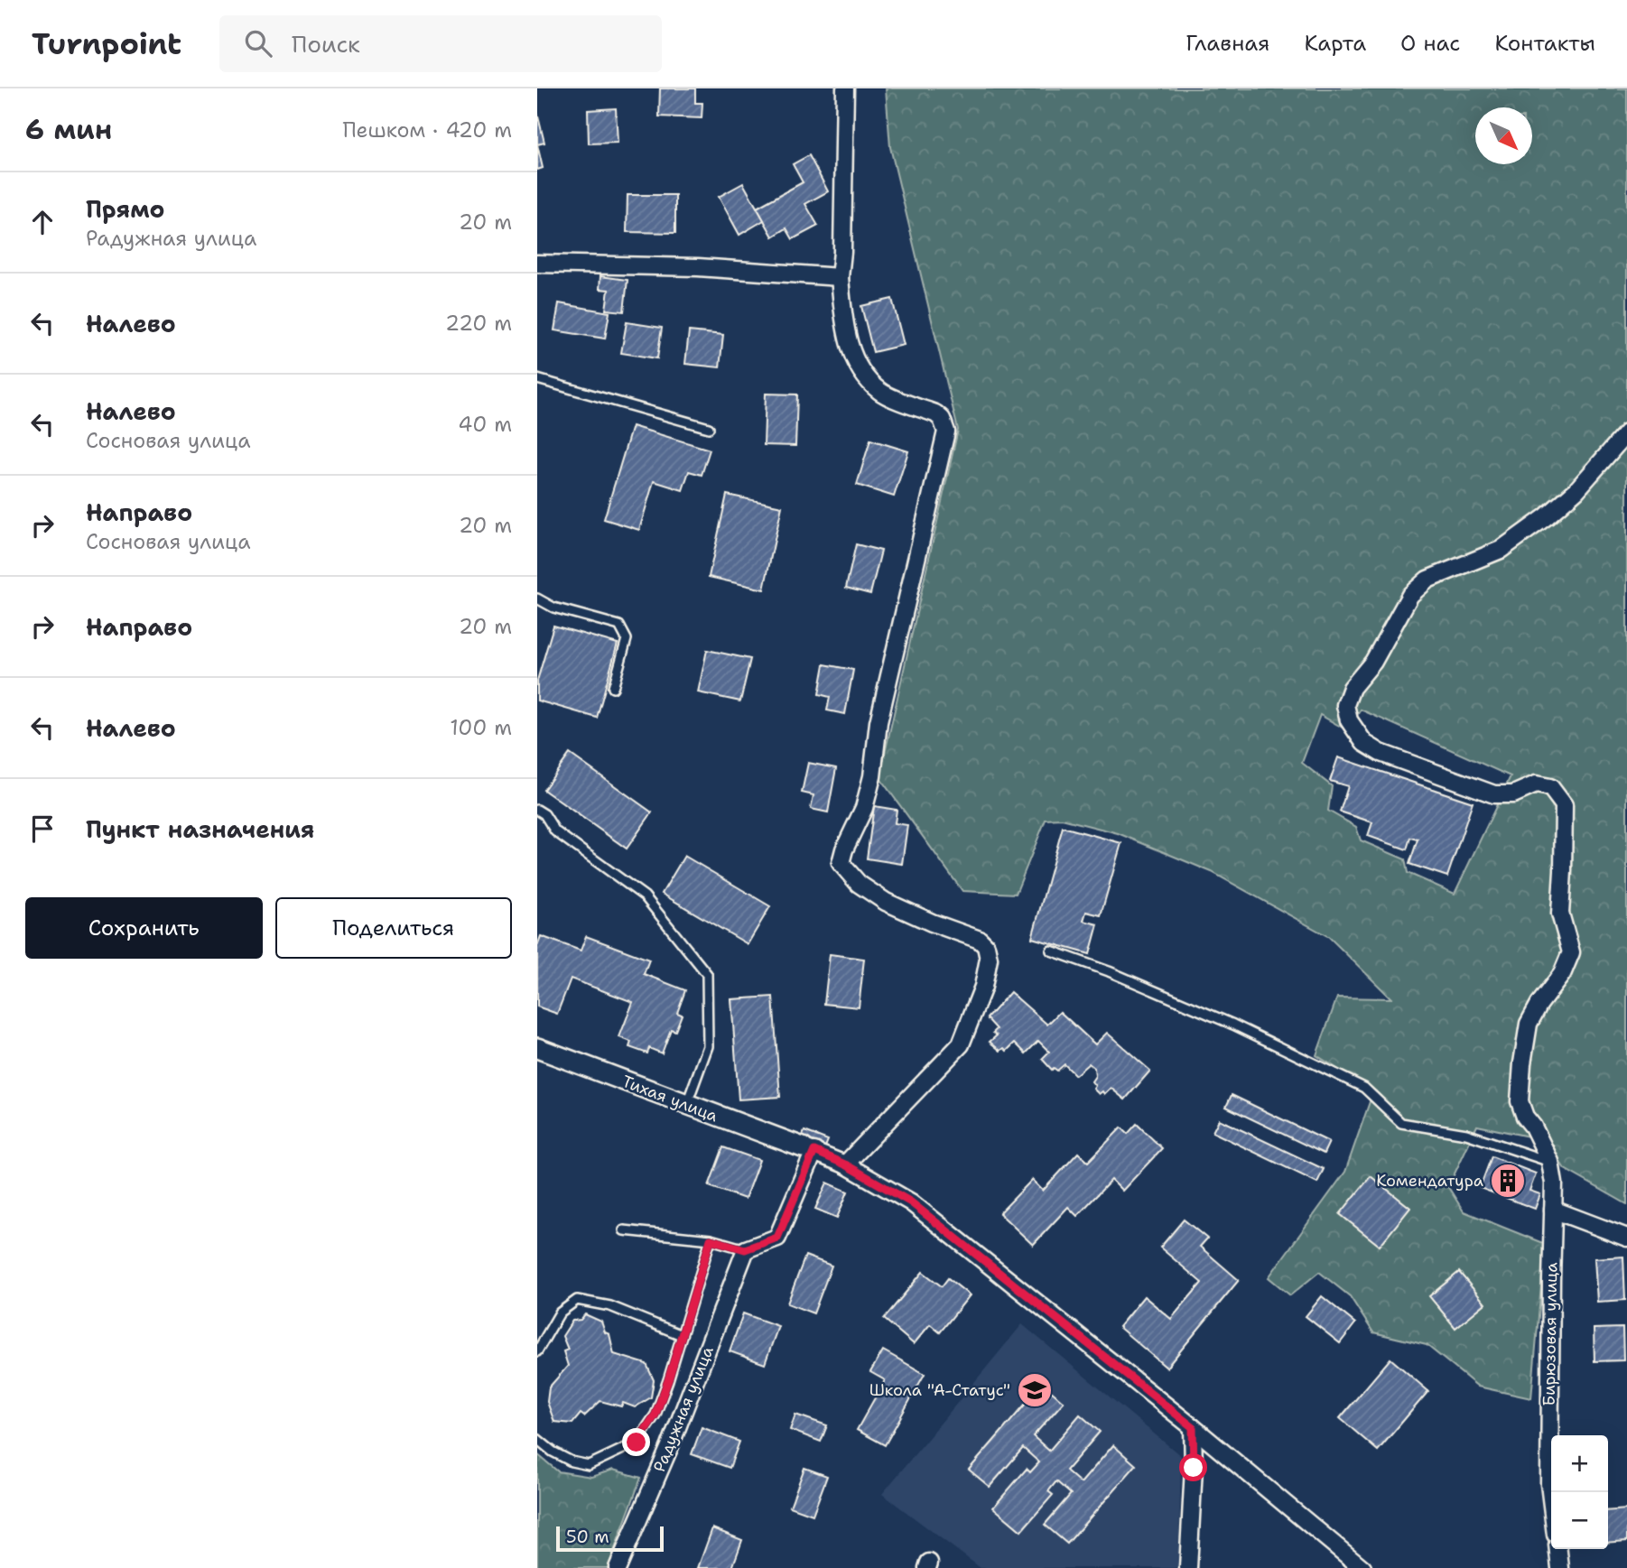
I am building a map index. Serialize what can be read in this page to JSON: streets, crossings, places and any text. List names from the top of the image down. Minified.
{"streets":{"street":["Тихая улица","Бирюзовая улица","Радужная улица"]},"places":{"building":["Комендатура"],"school or university":["Школа \"А-Статус\""]},"scale_bar":"50 m","north":"bottom right","page":{"header":"Turnpoint","search":"Поиск","nav":["Главная","Карта","О нас","Контакты"],"heading":["6 мин","Пешком · 420 m"],"list":[["Прямо","Радужная улица","20 m"],["Налево","220 m"],["Налево","Сосновая улица","40 m"],["Направо","Сосновая улица","20 m"],["Направо","20 m"],["Налево","100 m"],"Пункт назначения"],"buttons":["Сохранить","Поделиться"],"map_buttons":["+","−"],"scale":"50 m"}}
